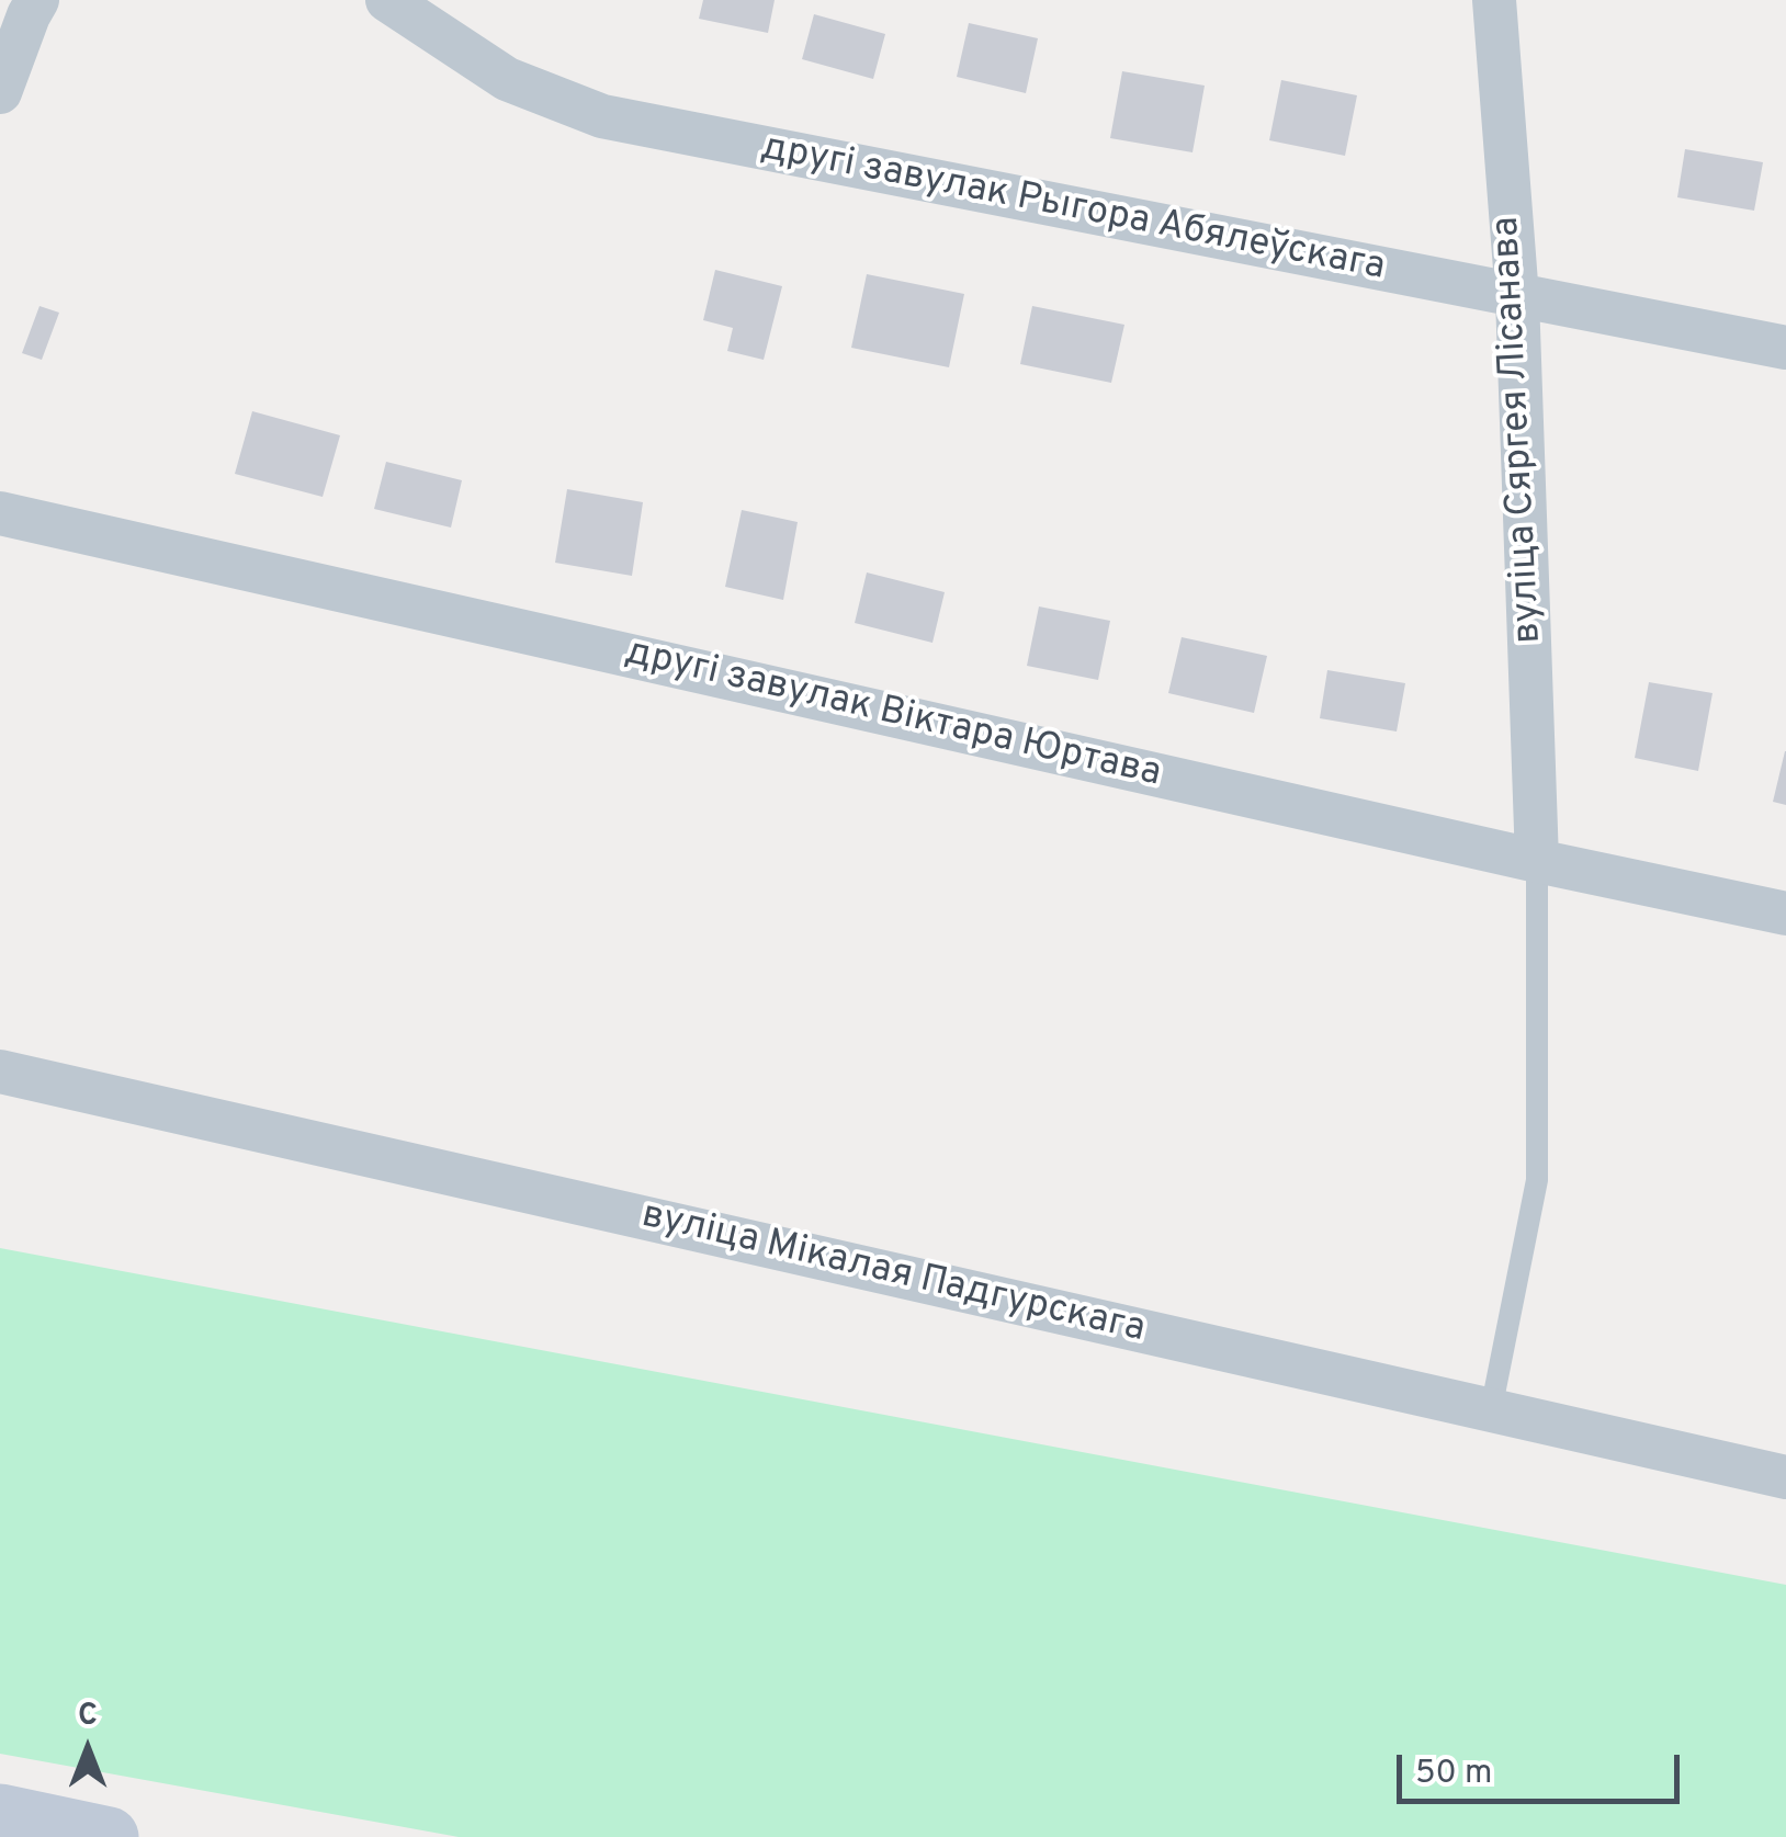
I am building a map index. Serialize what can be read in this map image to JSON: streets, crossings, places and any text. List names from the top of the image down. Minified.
{"streets":{"street":["другі завулак Рыгора Абялеўскага","вуліца Сяргея Лісанава","другі завулак Віктара Юртава","вуліца Мікалая Падгурскага"]},"crossings":[["другі завулак Рыгора Абялеўскага","вуліца Сяргея Лісанава"],["вуліца Сяргея Лісанава","другі завулак Віктара Юртава"]],"scale_bar":"50 m","north":"top"}
